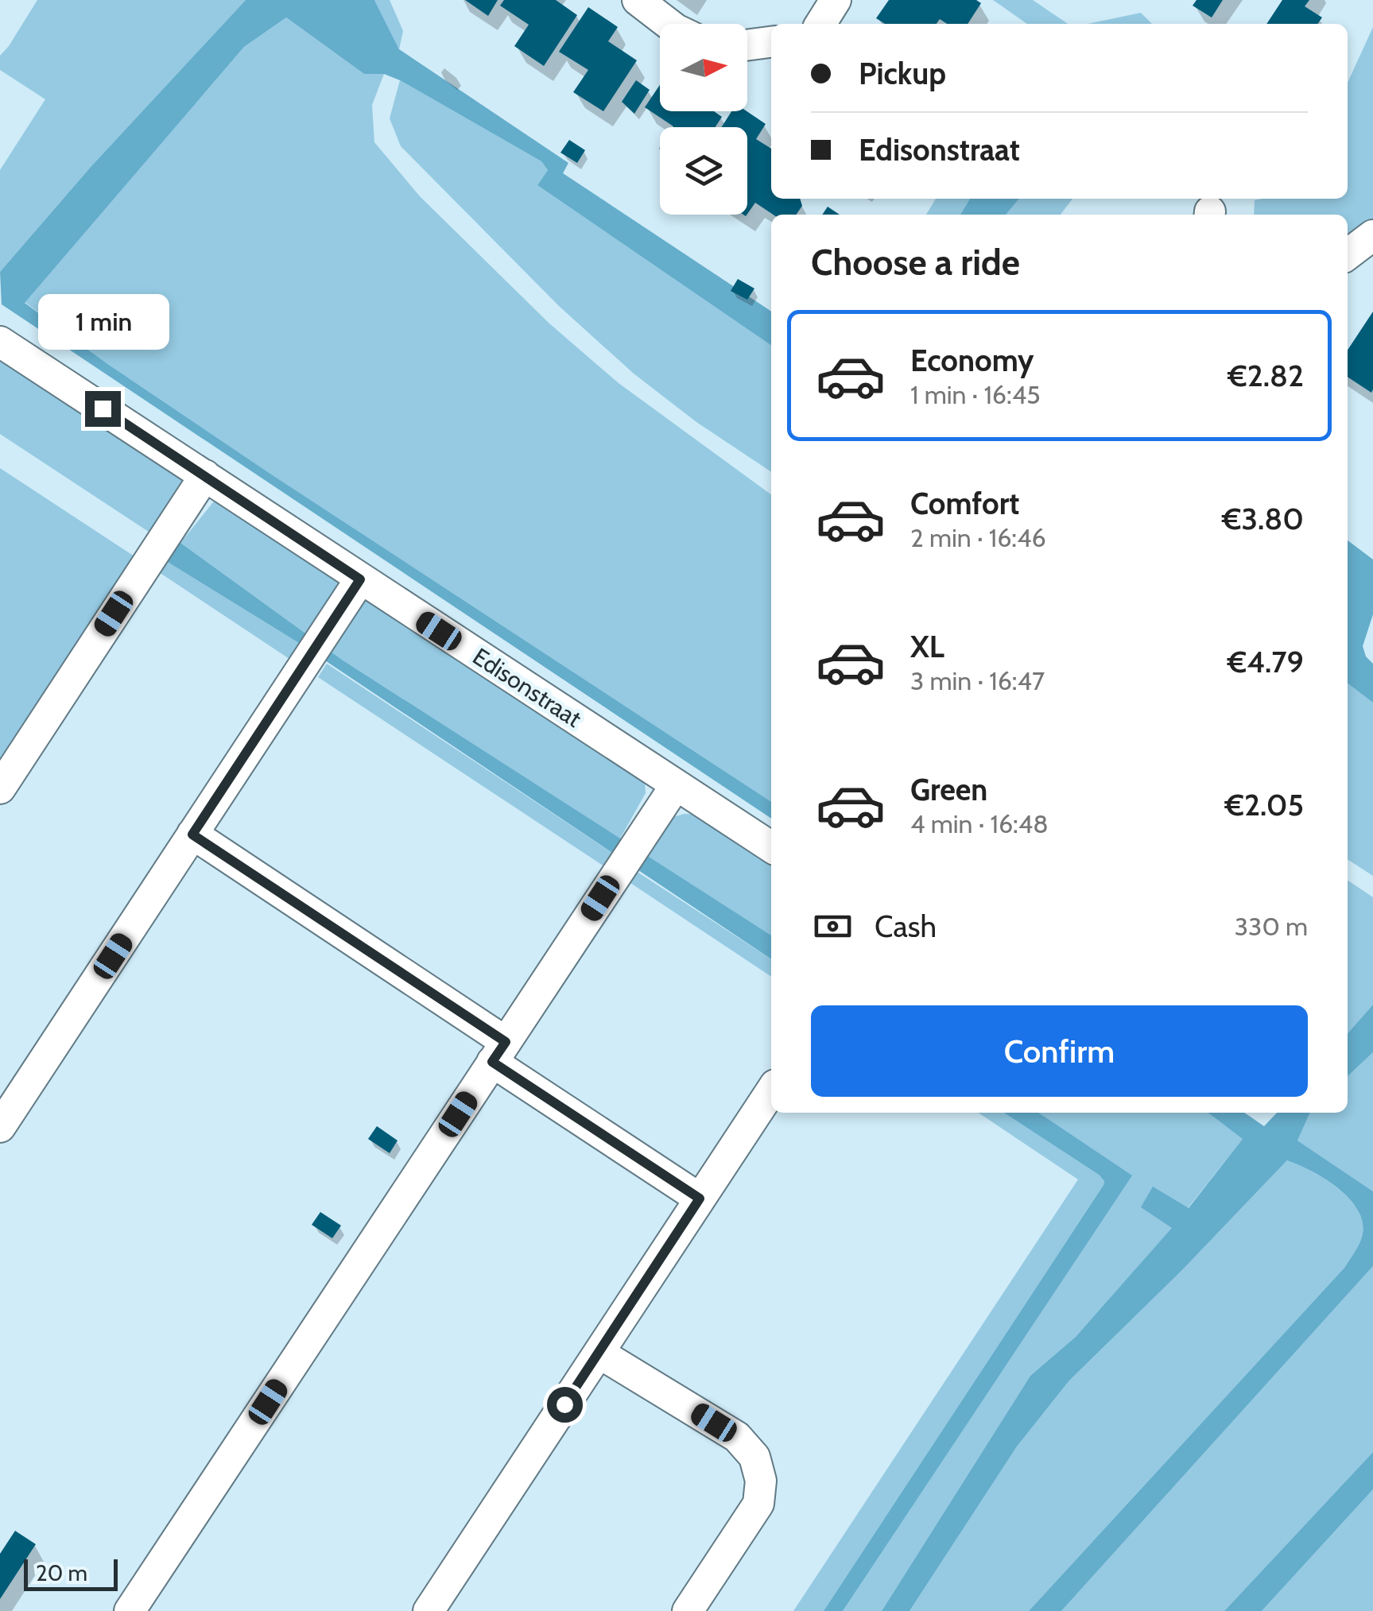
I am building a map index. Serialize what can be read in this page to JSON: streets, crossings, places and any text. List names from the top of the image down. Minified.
{"streets":{"street":["Edisonstraat"]},"scale_bar":"20 m","north":"right","page":{"banner":["Pickup","Edisonstraat"],"heading":"Choose a ride","bubble":"1 min","list":[{"name":"Economy","note":"1 min · 16:45","value":"€2.82"},{"name":"Comfort","note":"2 min · 16:46","value":"€3.80"},{"name":"XL","note":"3 min · 16:47","value":"€4.79"},{"name":"Green","note":"4 min · 16:48","value":"€2.05"}],"pay":["Cash","330 m"],"buttons":"Confirm","scale":"20 m"}}
